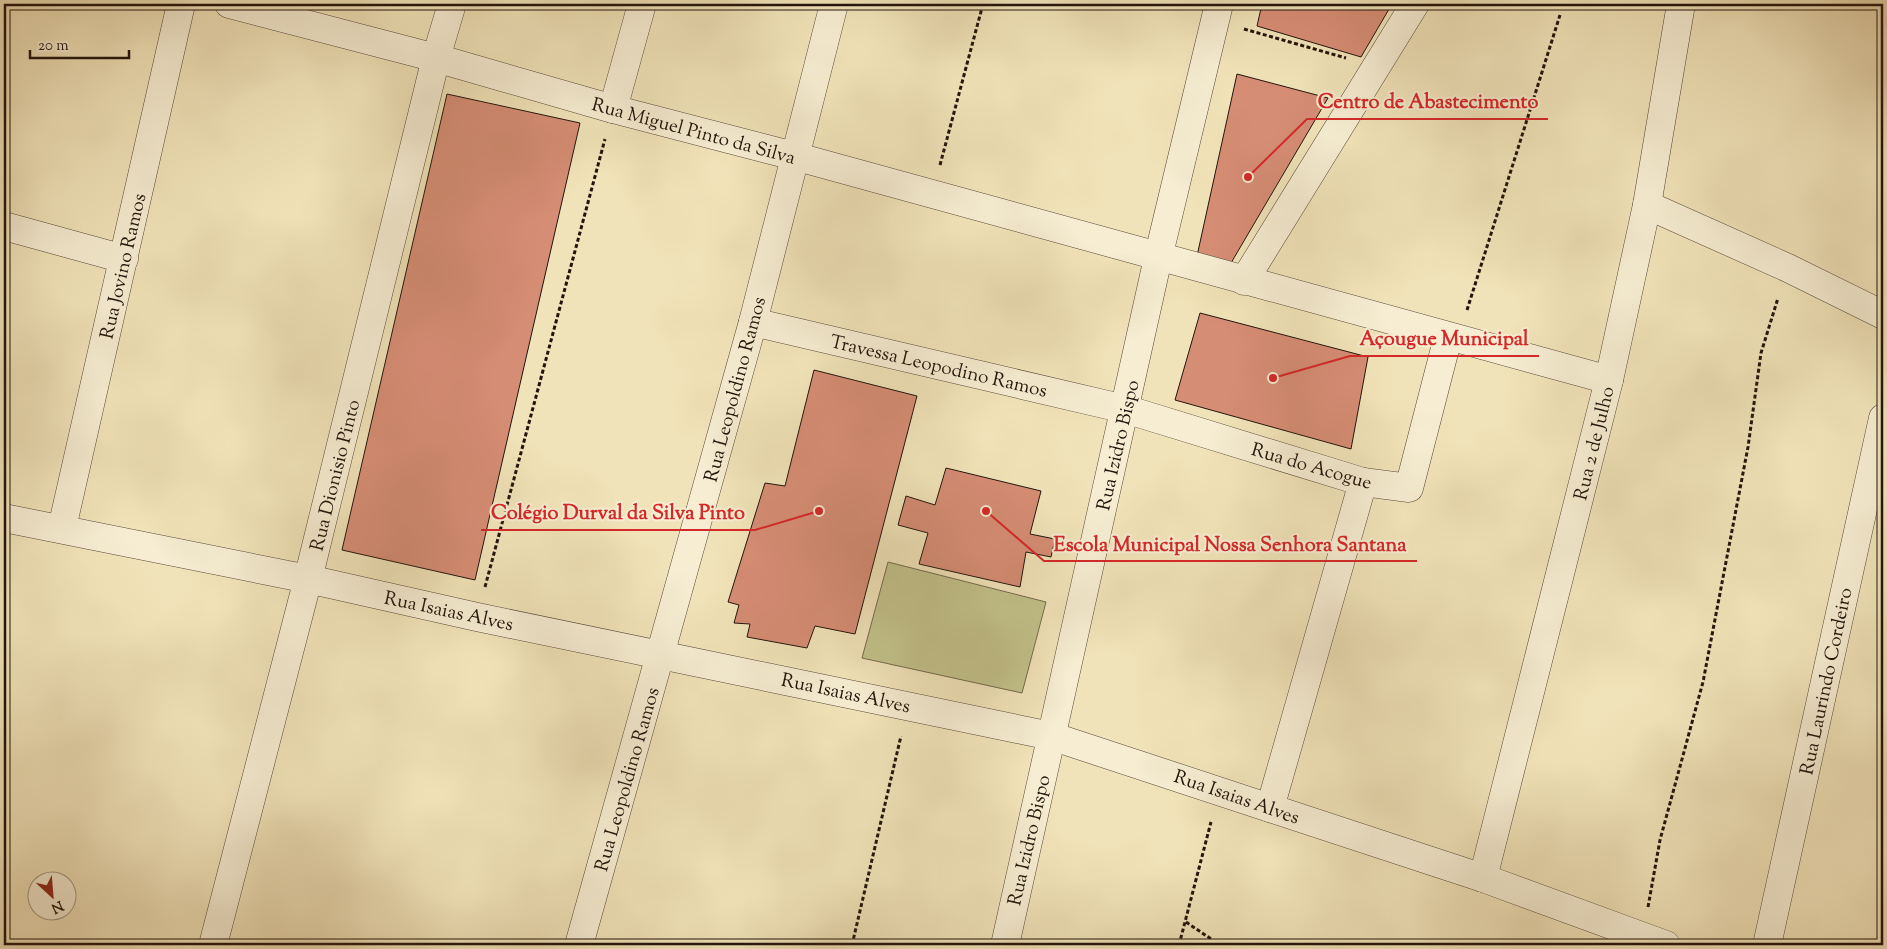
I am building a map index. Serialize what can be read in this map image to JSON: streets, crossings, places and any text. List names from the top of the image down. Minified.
{"streets":{"street":["Rua Miguel Pinto da Silva","Rua Jovino Ramos","Travessa Leopodino Ramos","Rua Leopoldino Ramos","Rua 2 de Julho","Rua Izidro Bispo","Rua do Acogue","Rua Dionisio Pinto","Rua Isaias Alves","Rua Laurindo Cordeiro"]},"crossings":[["Rua Miguel Pinto da Silva","Rua Leopoldino Ramos"],["Rua Miguel Pinto da Silva","Rua Izidro Bispo"],["Rua Miguel Pinto da Silva","Rua Dionisio Pinto"],["Rua Jovino Ramos","Rua Isaias Alves"],["Travessa Leopodino Ramos","Rua Leopoldino Ramos"],["Travessa Leopodino Ramos","Rua Izidro Bispo"],["Travessa Leopodino Ramos","Rua do Acogue"],["Rua Leopoldino Ramos","Rua Isaias Alves"],["Rua 2 de Julho","Rua Isaias Alves"],["Rua Izidro Bispo","Rua do Acogue"],["Rua Izidro Bispo","Rua Isaias Alves"],["Rua Dionisio Pinto","Rua Isaias Alves"]],"places":["Centro de Abastecimento","Açougue Municipal","Colégio Durval da Silva Pinto","Escola Municipal Nossa Senhora Santana"],"scale_bar":"20 m","north":"bottom right"}
